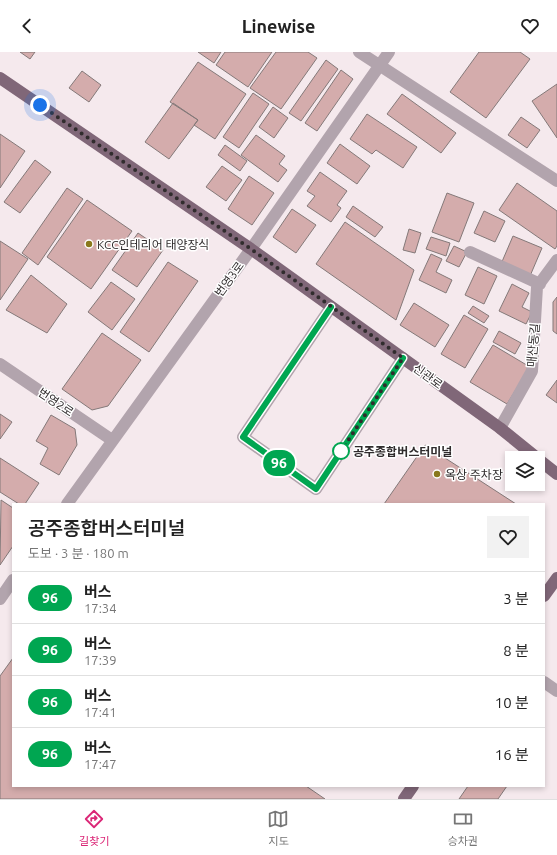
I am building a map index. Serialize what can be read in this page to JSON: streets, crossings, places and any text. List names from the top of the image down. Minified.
{"streets":{"main road":["신관로"],"street":["번영3로","매산동길","번영2로"]},"crossings":[["번영3로","신관로"],["번영3로","번영2로"],["매산동길","신관로"]],"places":["KCC인테리어 태양장식","공주종합버스터미널","옥상 주차장"],"lines":["bus line 96"],"page":{"header":"Linewise","on_map":"96","heading":["공주종합버스터미널","도보 · 3 분 · 180 m"],"list":[{"mark":"96","name":"버스","note":"17:34","value":"3 분"},{"mark":"96","name":"버스","note":"17:39","value":"8 분"},{"mark":"96","name":"버스","note":"17:41","value":"10 분"},{"mark":"96","name":"버스","note":"17:47","value":"16 분"}],"tabs":["길찾기","지도","승차권"]}}
